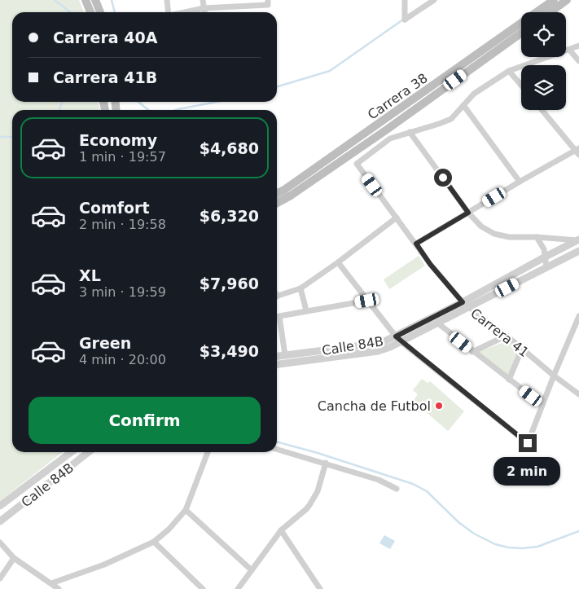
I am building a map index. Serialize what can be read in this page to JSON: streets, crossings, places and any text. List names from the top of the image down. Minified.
{"streets":{"main road":["Carrera 38"],"street":["Carrera 41","Calle 84B"]},"crossings":[["Carrera 41","Calle 84B"]],"places":["Cancha de Futbol"],"page":{"banner":["Carrera 40A","Carrera 41B"],"list":[{"name":"Economy","note":"1 min · 19:57","value":"$4,680"},{"name":"Comfort","note":"2 min · 19:58","value":"$6,320"},{"name":"XL","note":"3 min · 19:59","value":"$7,960"},{"name":"Green","note":"4 min · 20:00","value":"$3,490"}],"buttons":"Confirm","bubble":"2 min"}}
